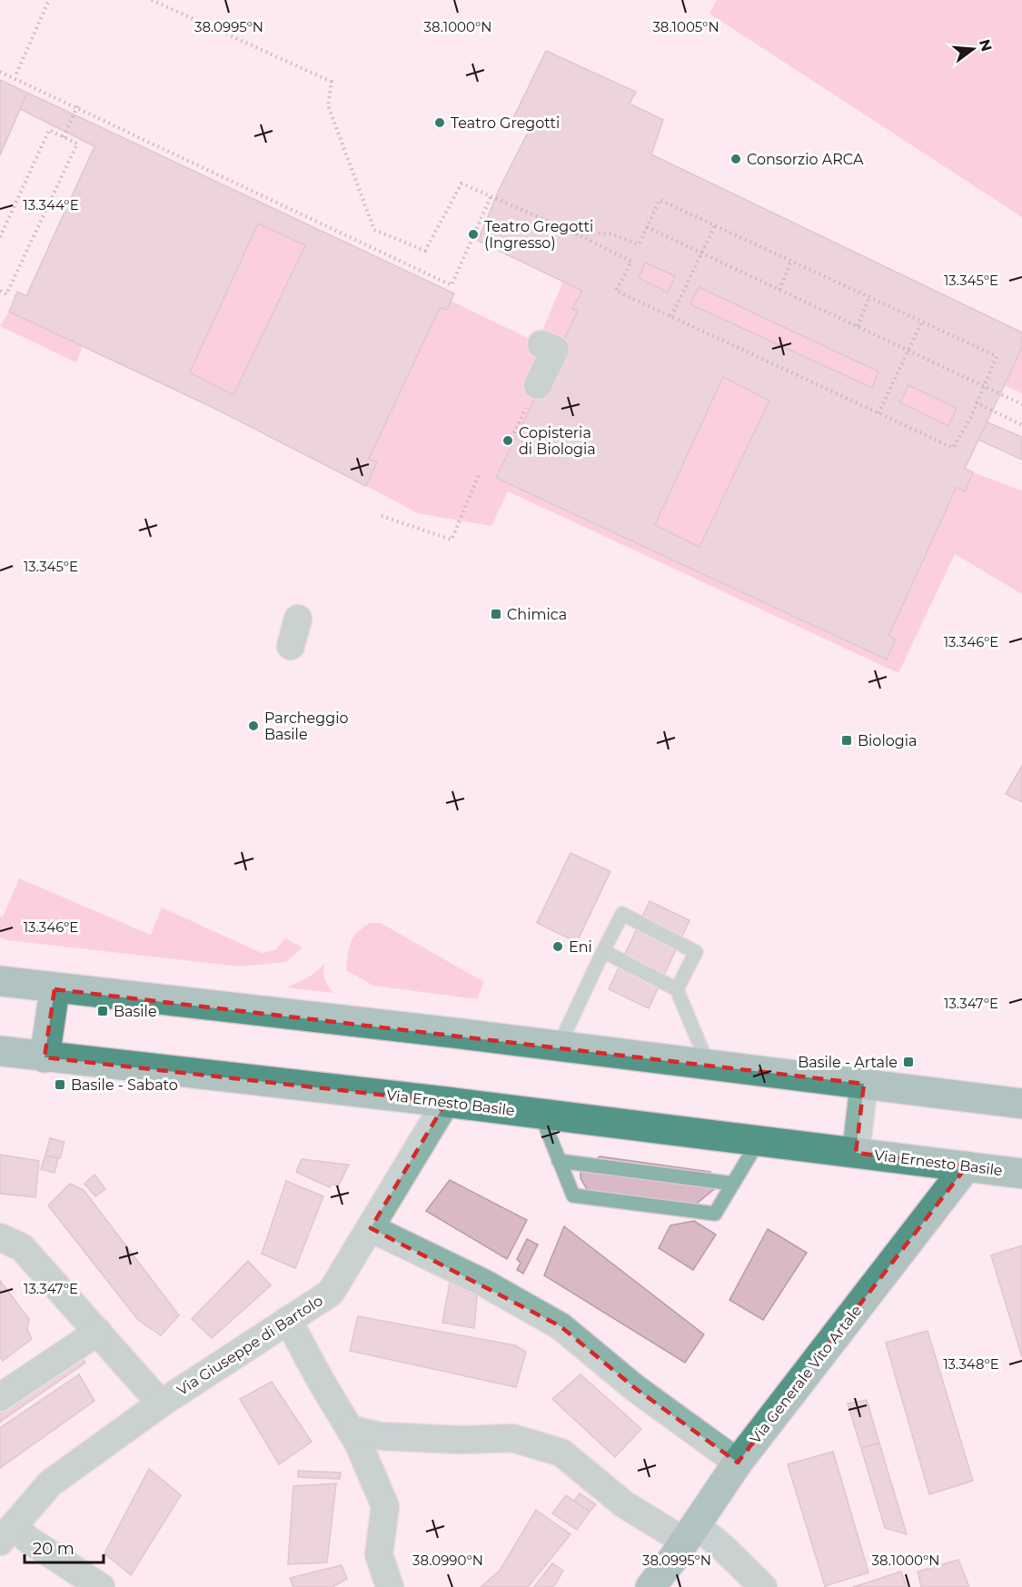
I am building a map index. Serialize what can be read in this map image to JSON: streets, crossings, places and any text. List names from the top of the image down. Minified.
{"streets":{"main road":["Via Ernesto Basile","Via Generale Vito Artale"],"street":["Via Giuseppe di Bartolo"]},"crossings":[["Via Ernesto Basile","Via Giuseppe di Bartolo"],["Via Ernesto Basile","Via Generale Vito Artale"]],"places":{"other":["Teatro Gregotti","Consorzio ARCA","Teatro Gregotti (Ingresso)","Copisteria di Biologia","Parcheggio Basile","Eni"],"transit":["Chimica","Biologia","Basile","Basile - Artale","Basile - Sabato"]},"scale_bar":"20 m","north":"right","coordinates":["38.0995°N","38.1000°N","38.1005°N","13.344°E","13.345°E","13.346°E","13.347°E","13.348°E","38.0990°N"]}
